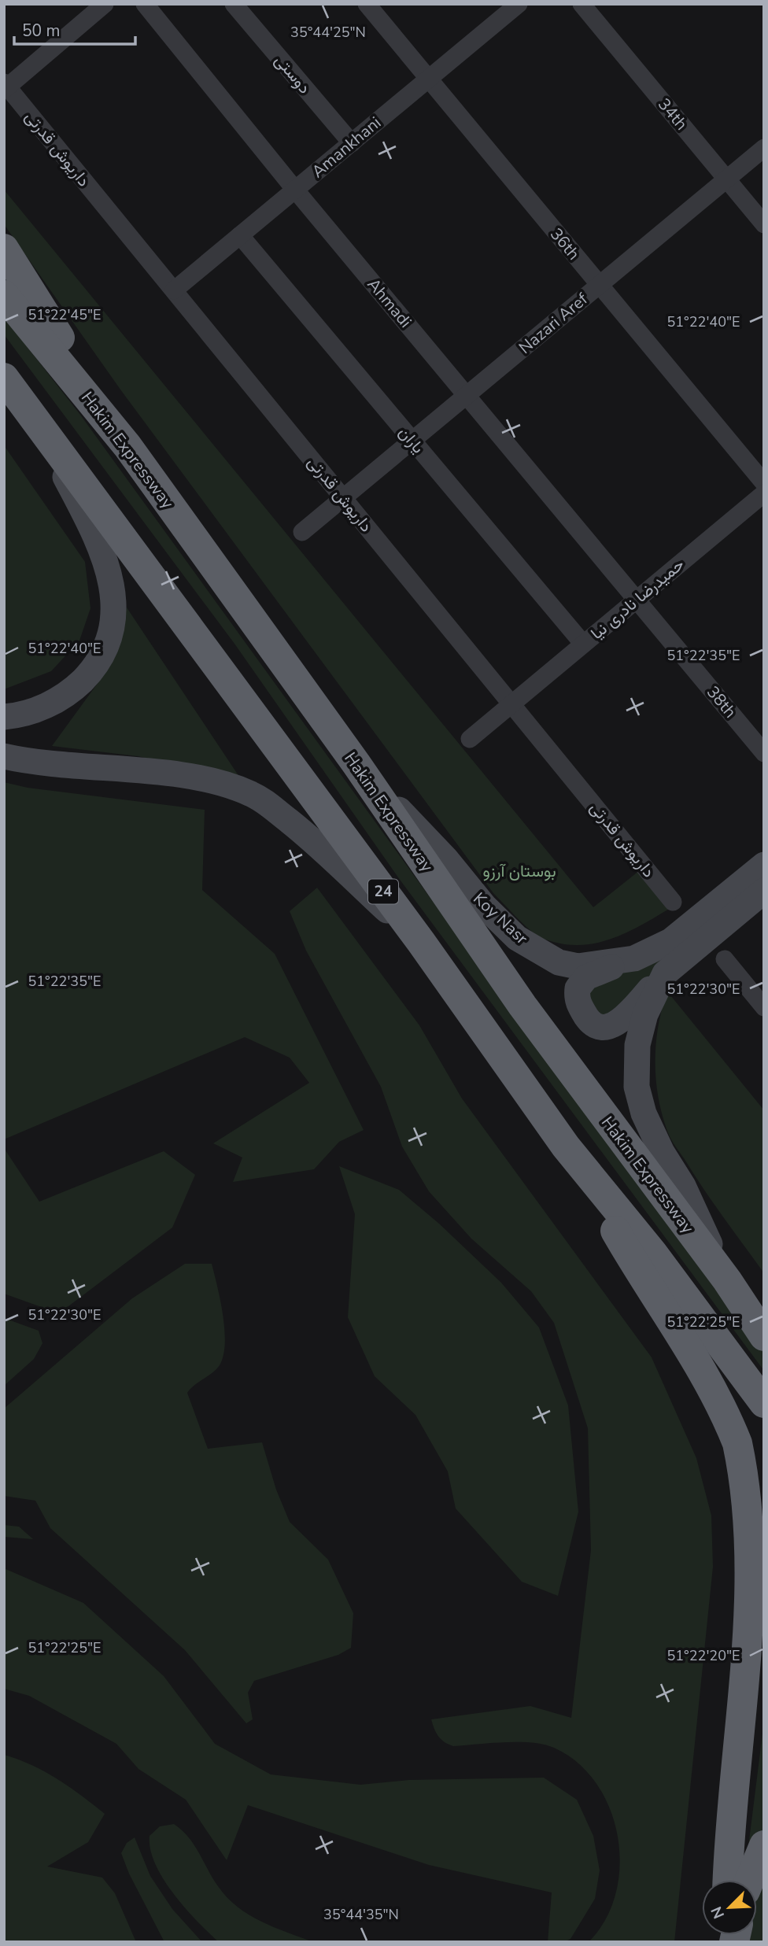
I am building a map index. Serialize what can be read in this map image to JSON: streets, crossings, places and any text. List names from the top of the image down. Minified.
{"streets":{"highway":["Hakim Expressway","24"],"main road":["Koy Nasr"],"street":["دوستی","34th","Amankhani","داریوش قدرتی","36th","Ahmadi","Nazari Aref","یاران","حمیدرضا نادری نیا","38th"]},"crossings":[["دوستی","Amankhani"],["34th","Nazari Aref"],["Amankhani","داریوش قدرتی"],["Amankhani","36th"],["Amankhani","Ahmadi"],["Amankhani","یاران"],["داریوش قدرتی","Nazari Aref"],["داریوش قدرتی","حمیدرضا نادری نیا"],["36th","Nazari Aref"],["Ahmadi","Nazari Aref"],["Ahmadi","حمیدرضا نادری نیا"],["Ahmadi","38th"],["Nazari Aref","یاران"],["یاران","حمیدرضا نادری نیا"],["Hakim Expressway","Koy Nasr"],["حمیدرضا نادری نیا","38th"]],"parks":["بوستان آرزو"],"scale_bar":"50 m","north":"bottom left","coordinates":["35°44'25\"N","51°22'45\"E","51°22'40\"E","51°22'35\"E","51°22'30\"E","51°22'25\"E","51°22'20\"E","35°44'35\"N"]}
